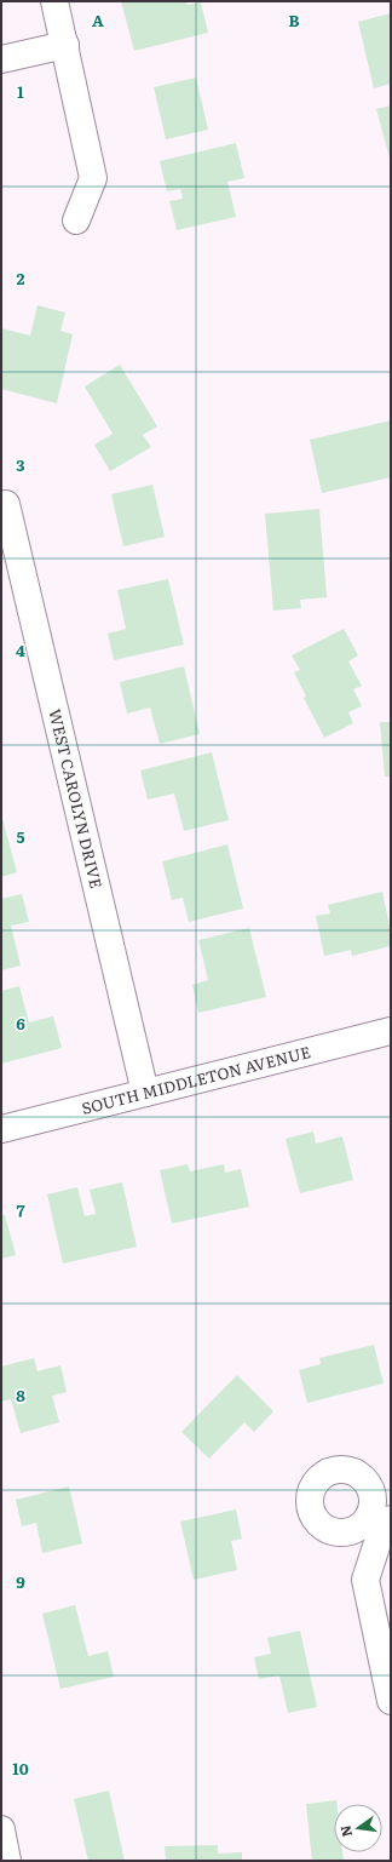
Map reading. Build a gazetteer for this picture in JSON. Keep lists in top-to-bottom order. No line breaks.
{"streets":{"street":["WEST CAROLYN DRIVE","SOUTH MIDDLETON AVENUE"]},"crossings":[["WEST CAROLYN DRIVE","SOUTH MIDDLETON AVENUE"]],"north":"left","grid":{"columns":["A","B"],"rows":["1","2","3","4","5","6","7","8","9","10"]}}
